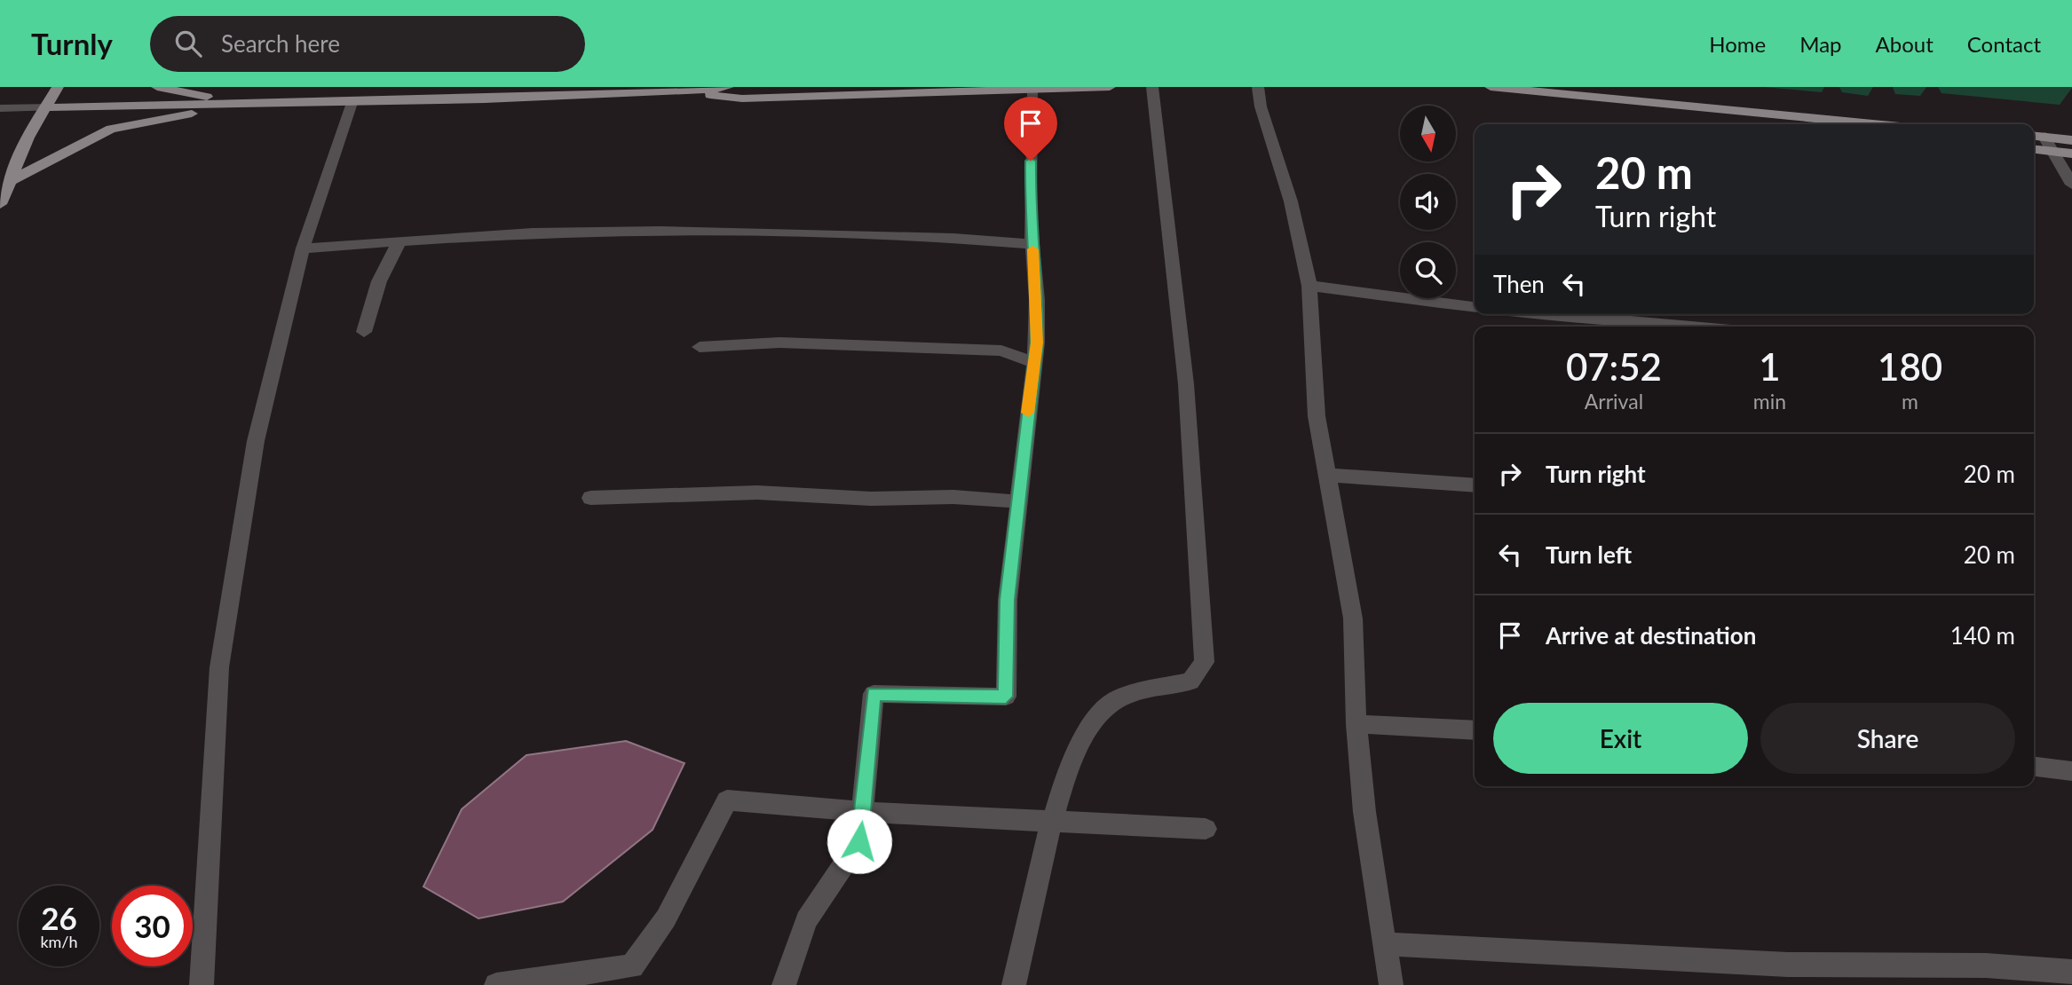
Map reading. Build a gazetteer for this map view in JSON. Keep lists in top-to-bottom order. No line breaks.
{"north":"bottom","page":{"header":"Turnly","search":"Search here","nav":["Home","Map","About","Contact"],"turn":["20 m","Turn right"],"then":"Then","eta":["07:52","Arrival","1","min","180","m"],"list":[{"name":"Turn right","value":"20 m"},{"name":"Turn left","value":"20 m"},{"name":"Arrive at destination","value":"140 m"}],"buttons":["Exit","Share"],"speed":"26 km/h","limit":"30"}}
